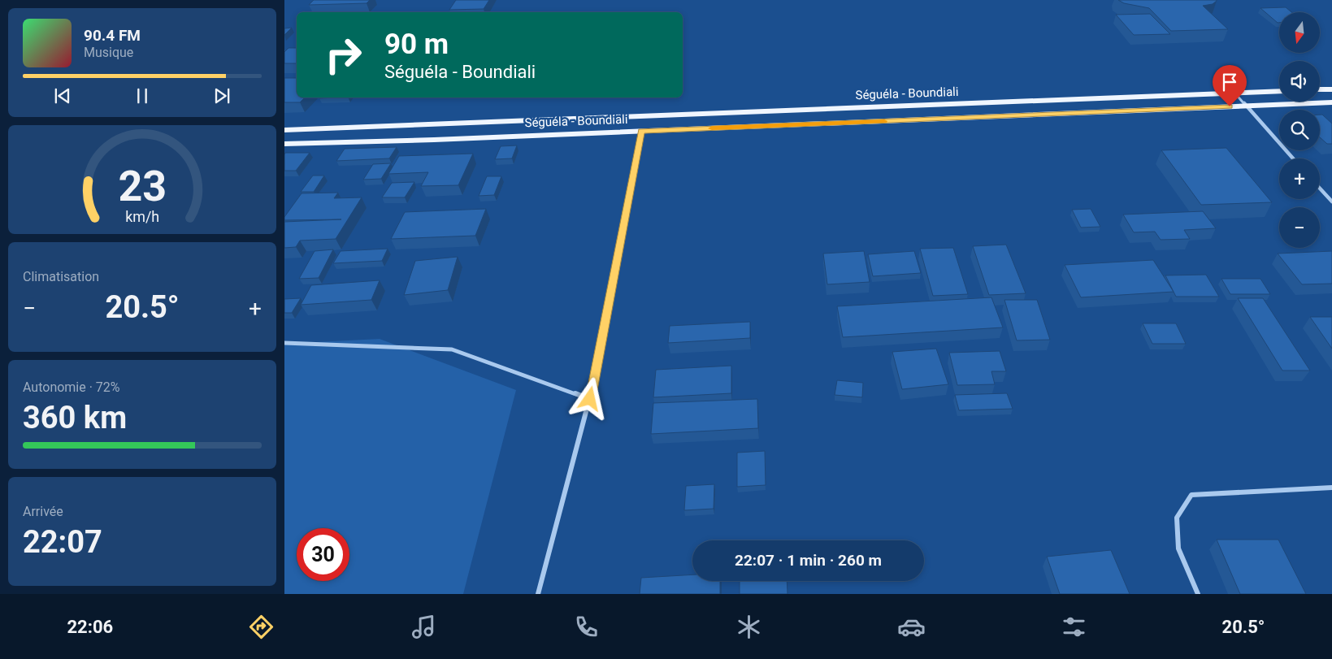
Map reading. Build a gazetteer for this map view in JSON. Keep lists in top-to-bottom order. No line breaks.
{"streets":{"main road":["Séguéla - Boundiali"]},"north":"bottom","page":{"map_buttons":["+","−"],"turn":["90 m","Séguéla - Boundiali"],"song":["90.4 FM","Musique"],"tile":["Climatisation",["Autonomie · 72%","360 km"],["Arrivée","22:07"]],"heat":["−","20.5°","+"],"limit":"30","trip":"22:07 · 1 min · 260 m","tabs":["22:06","20.5°"],"gauge":["23","km/h"]}}
